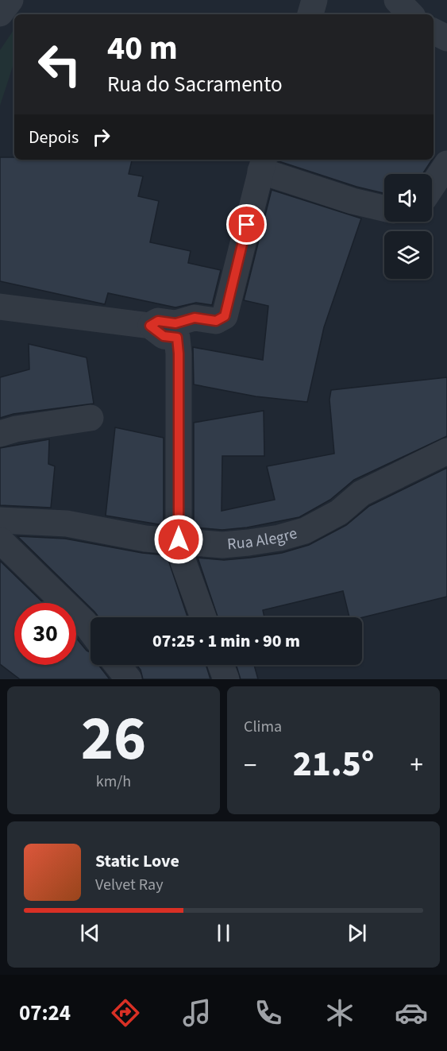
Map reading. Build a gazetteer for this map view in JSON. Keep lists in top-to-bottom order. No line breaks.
{"streets":{"street":["Rua Alegre"]},"page":{"turn":["40 m","Rua do Sacramento"],"then":"Depois","limit":"30","trip":"07:25 · 1 min · 90 m","tile":[["26","km/h"],"Clima"],"heat":["−","21.5°","+"],"song":["Static Love","Velvet Ray"],"tabs":"07:24"}}
